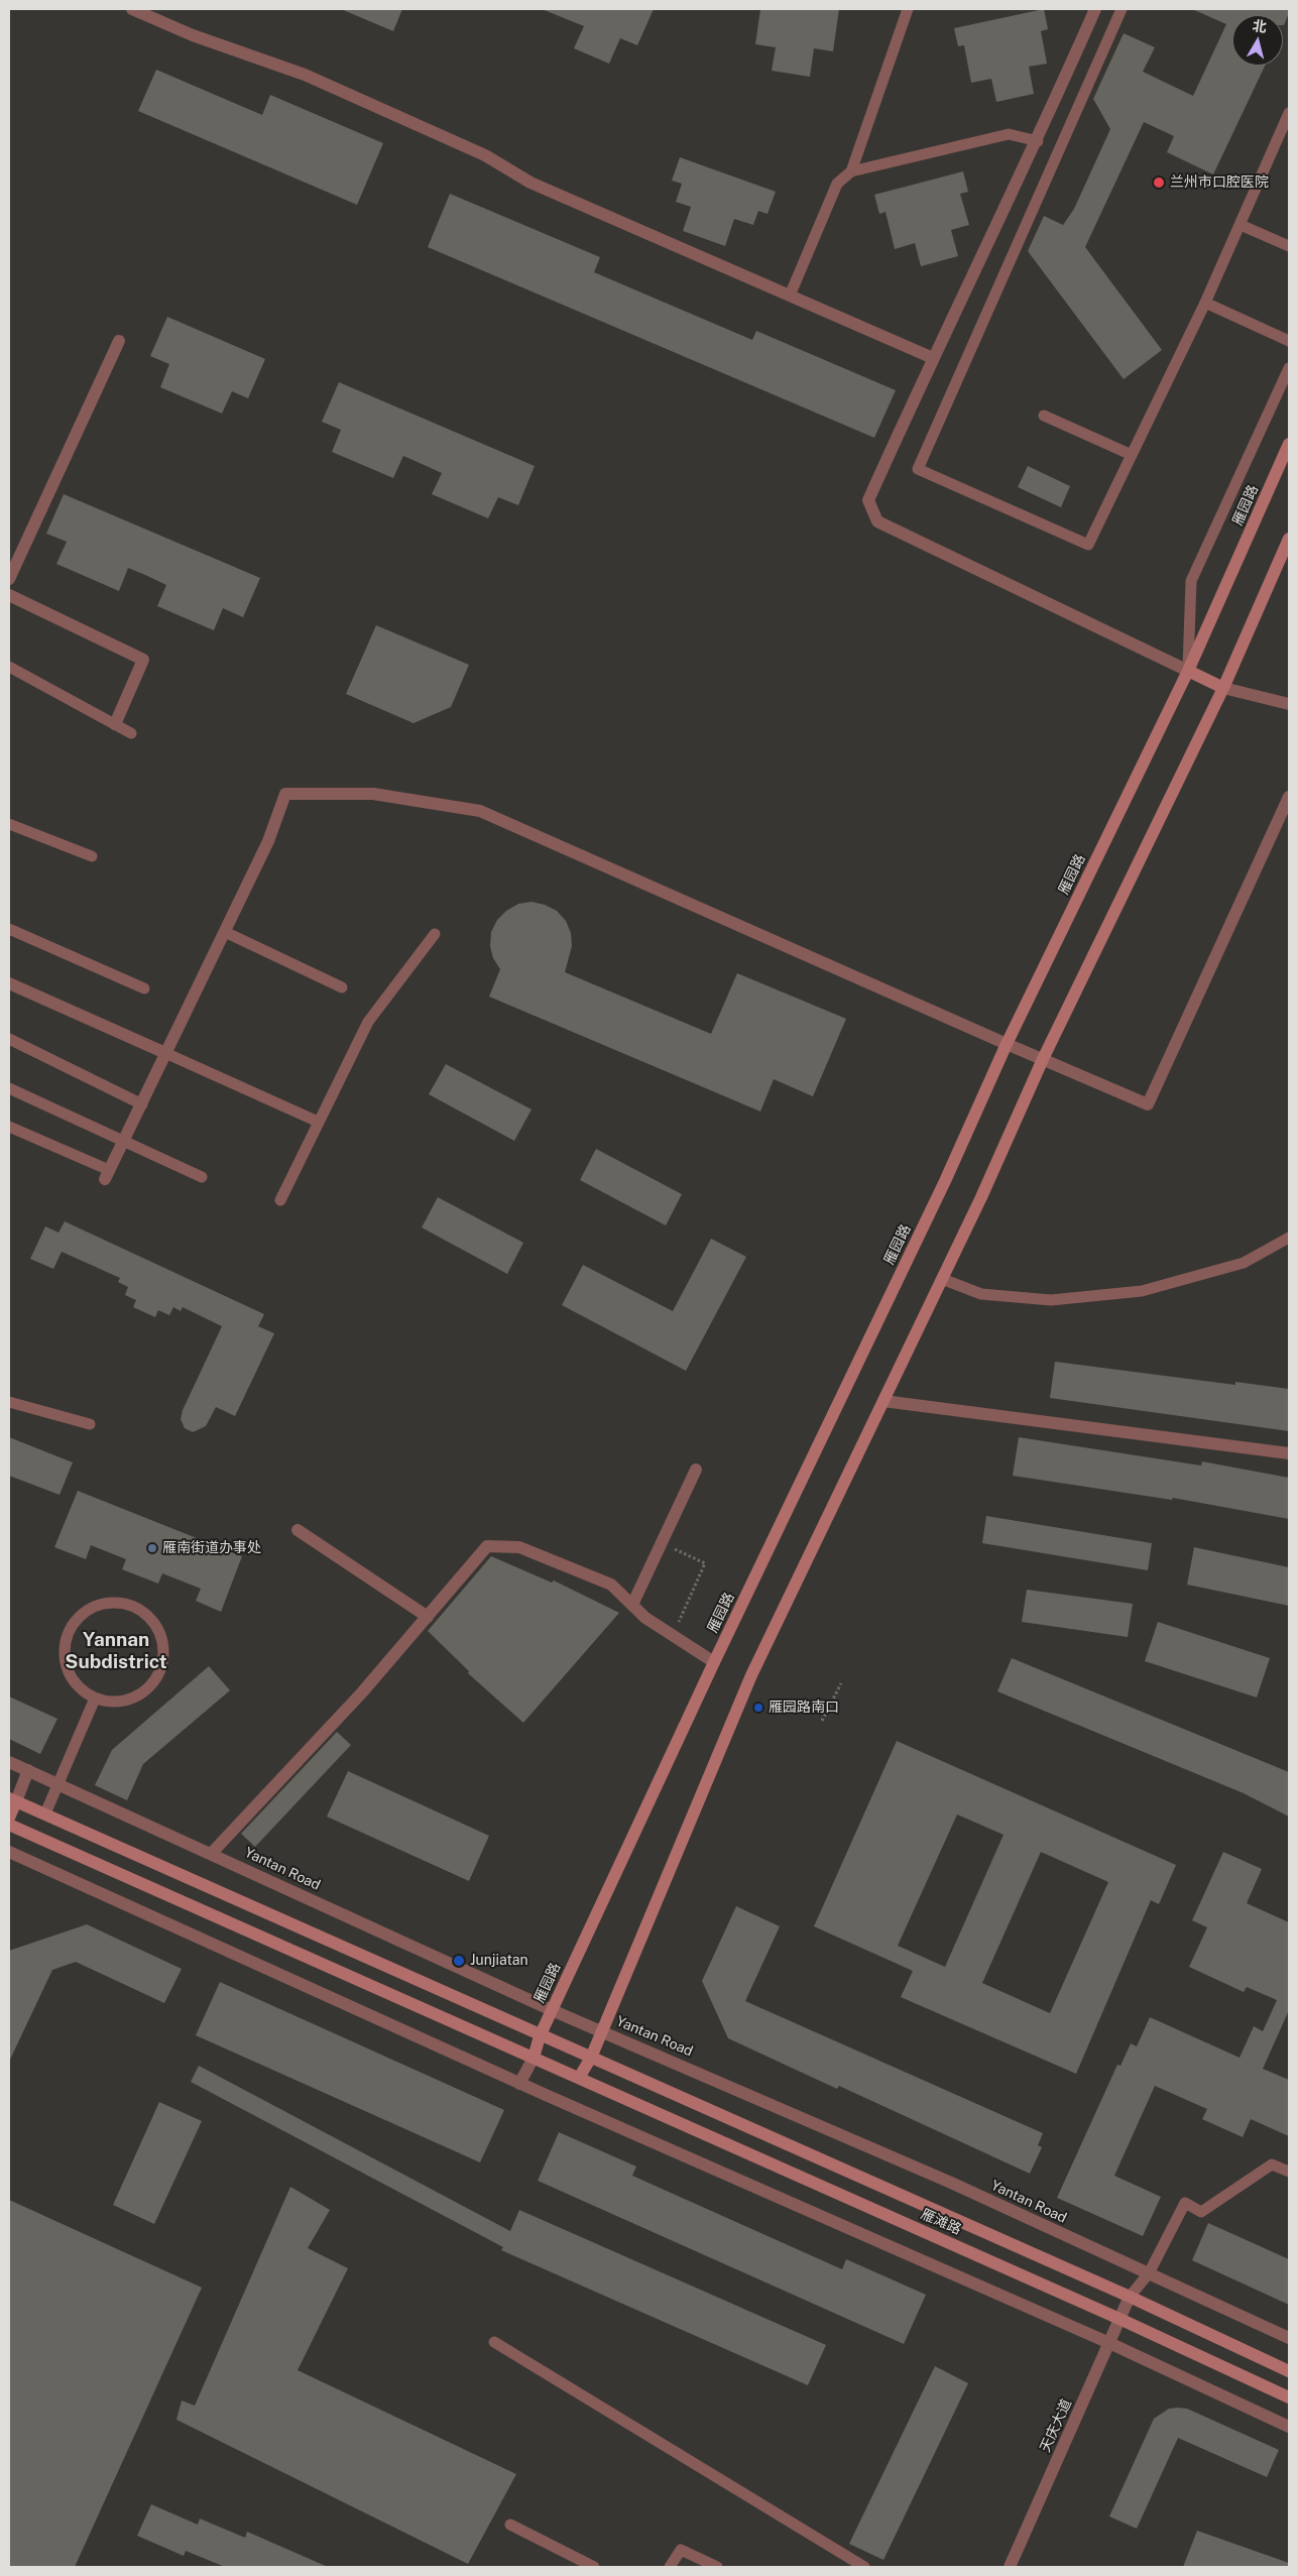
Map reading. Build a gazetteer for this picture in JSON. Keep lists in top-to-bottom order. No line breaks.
{"streets":{"main road":["雁园路","雁滩路"],"street":["Yantan Road","天庆大道"]},"crossings":[["雁园路","Yantan Road"],["雁滩路","天庆大道"]],"districts":["Yannan Subdistrict"],"places":["兰州市口腔医院","雁南街道办事处","雁园路南口","Junjiatan"],"north":"top"}
